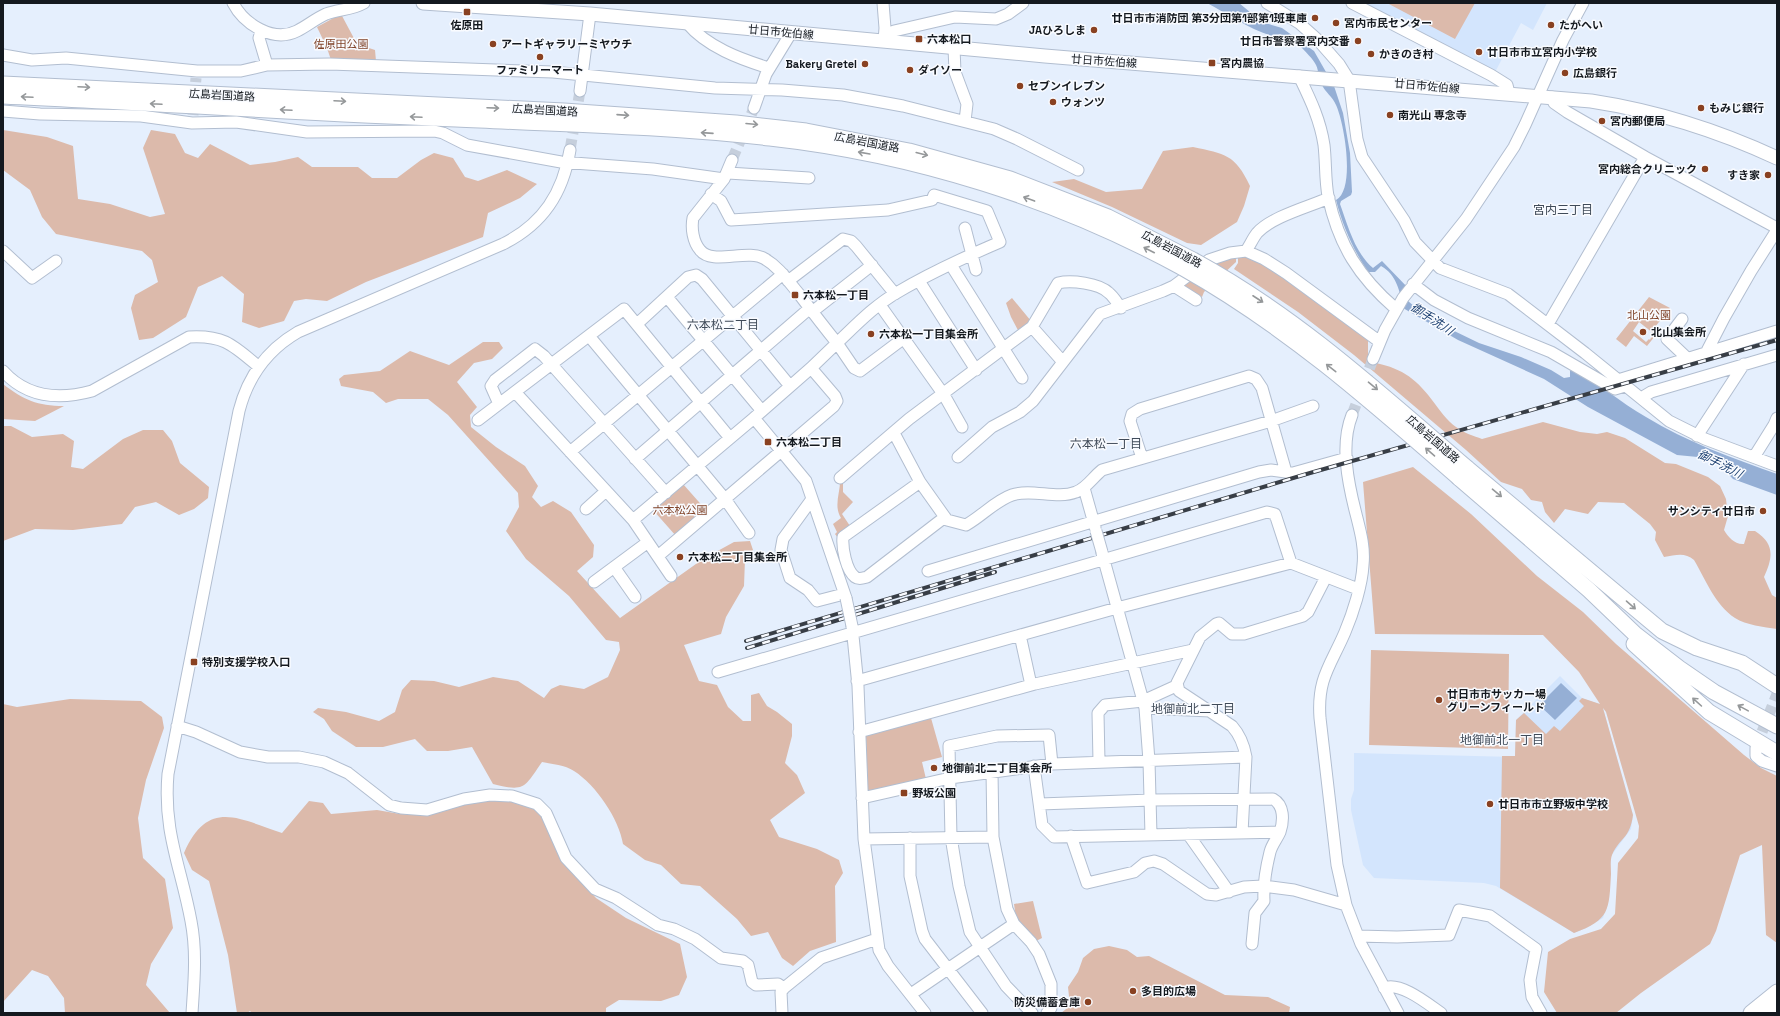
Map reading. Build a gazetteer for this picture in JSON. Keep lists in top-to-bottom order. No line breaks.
{"streets":{"highway":["広島岩国道路"],"main road":["廿日市佐伯線"]},"districts":["宮内三丁目","六本松二丁目","六本松一丁目","地御前北二丁目","地御前北一丁目"],"water":["御手洗川"],"parks":["佐原田公園","北山公園","六本松公園"],"places":{"transit":["佐原田","六本松口","宮内農協","六本松一丁目","六本松二丁目","特別支援学校入口","野坂公園"],"other":["廿日市市消防団 第3分団第1部第1班車庫","宮内市民センター","たがへい","JAひろしま","廿日市警察署宮内交番","アートギャラリーミヤウチ","廿日市市立宮内小学校","かきのき村","ファミリーマート","Bakery Gretel","ダイソー","広島銀行","セブンイレブン","ウォンツ","もみじ銀行","南光山 専念寺","宮内郵便局","宮内総合クリニック","すき家","北山集会所","六本松一丁目集会所","サンシティ廿日市","六本松二丁目集会所","廿日市市サッカー場 グリーンフィールド","地御前北二丁目集会所","廿日市市立野坂中学校","多目的広場","防災備蓄倉庫"]}}
